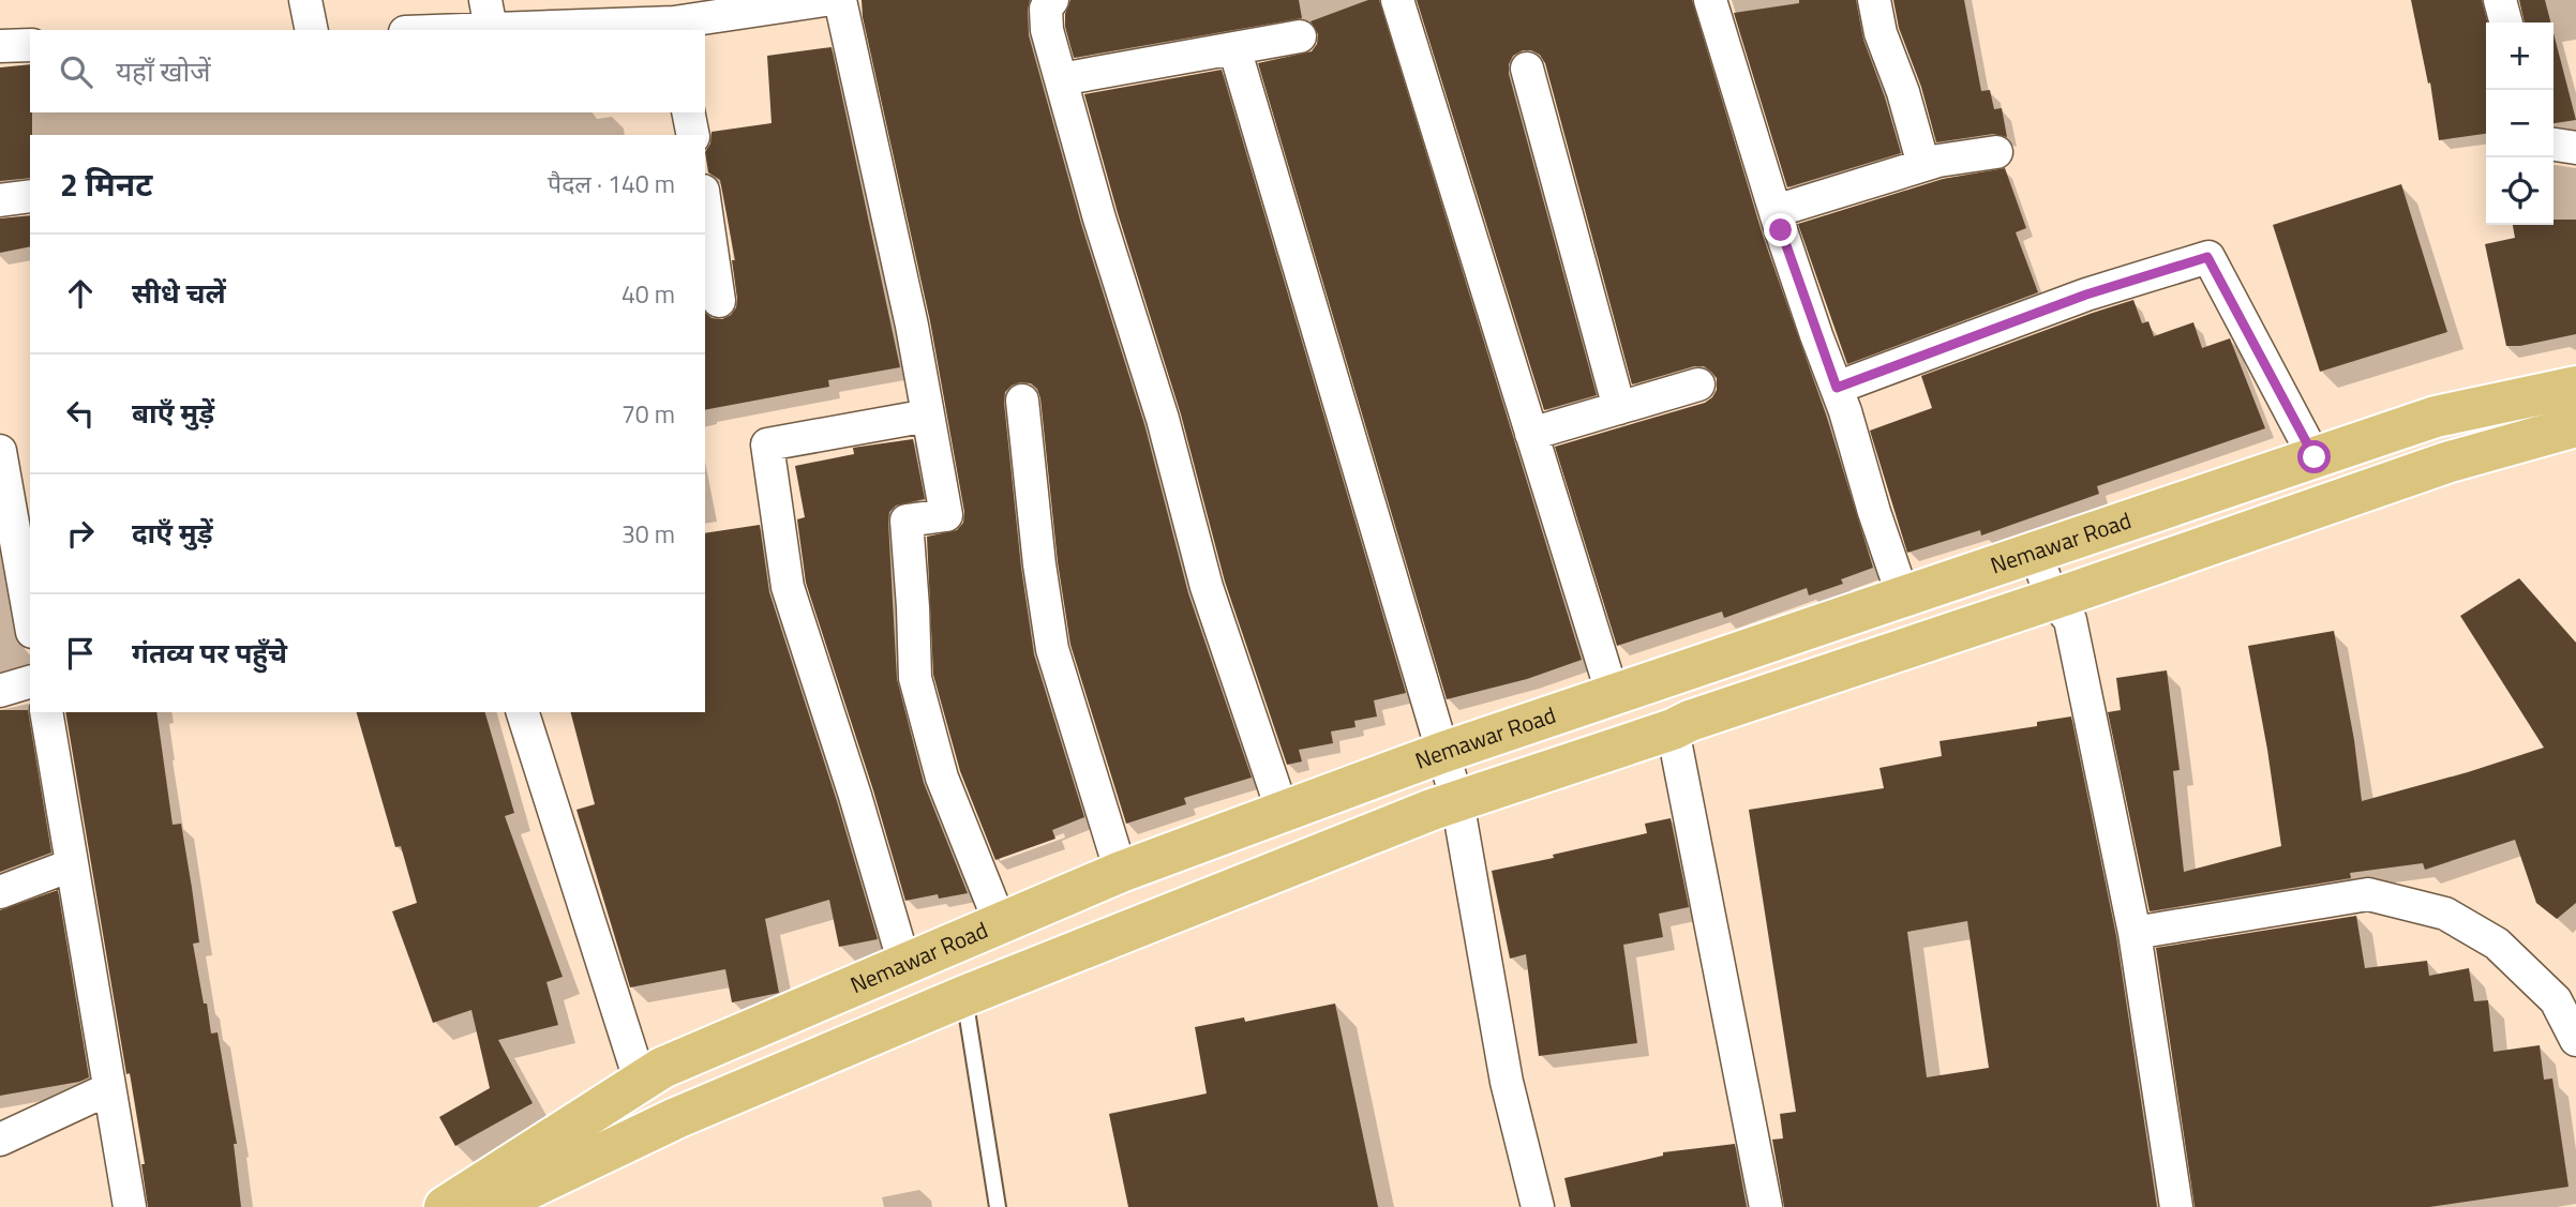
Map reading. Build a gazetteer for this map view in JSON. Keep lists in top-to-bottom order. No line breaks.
{"streets":{"highway":["Nemawar Road"]},"page":{"map_buttons":["+","−"],"search":"यहाँ खोजें","heading":["2 मिनट","पैदल · 140 m"],"list":[["सीधे चलें","40 m"],["बाएँ मुड़ें","70 m"],["दाएँ मुड़ें","30 m"],"गंतव्य पर पहुँचे"]}}
